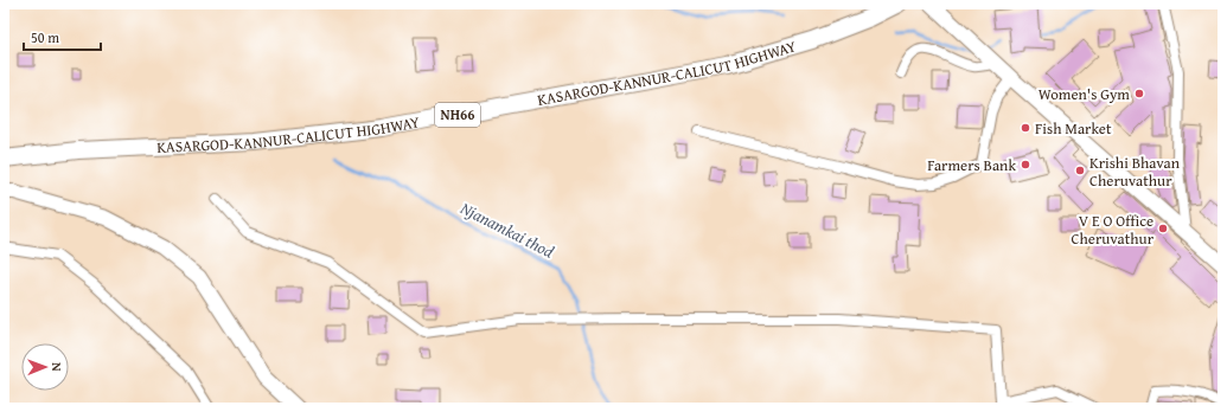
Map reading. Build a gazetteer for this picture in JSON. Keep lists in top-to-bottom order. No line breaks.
{"streets":{"highway":["KASARGOD-KANNUR-CALICUT HIGHWAY","NH66"]},"water":["Njanamkai thod"],"places":["Women's Gym","Fish Market","Farmers Bank","Krishi Bhavan Cheruvathur","V E O Office Cheruvathur"],"scale_bar":"50 m","north":"right"}
